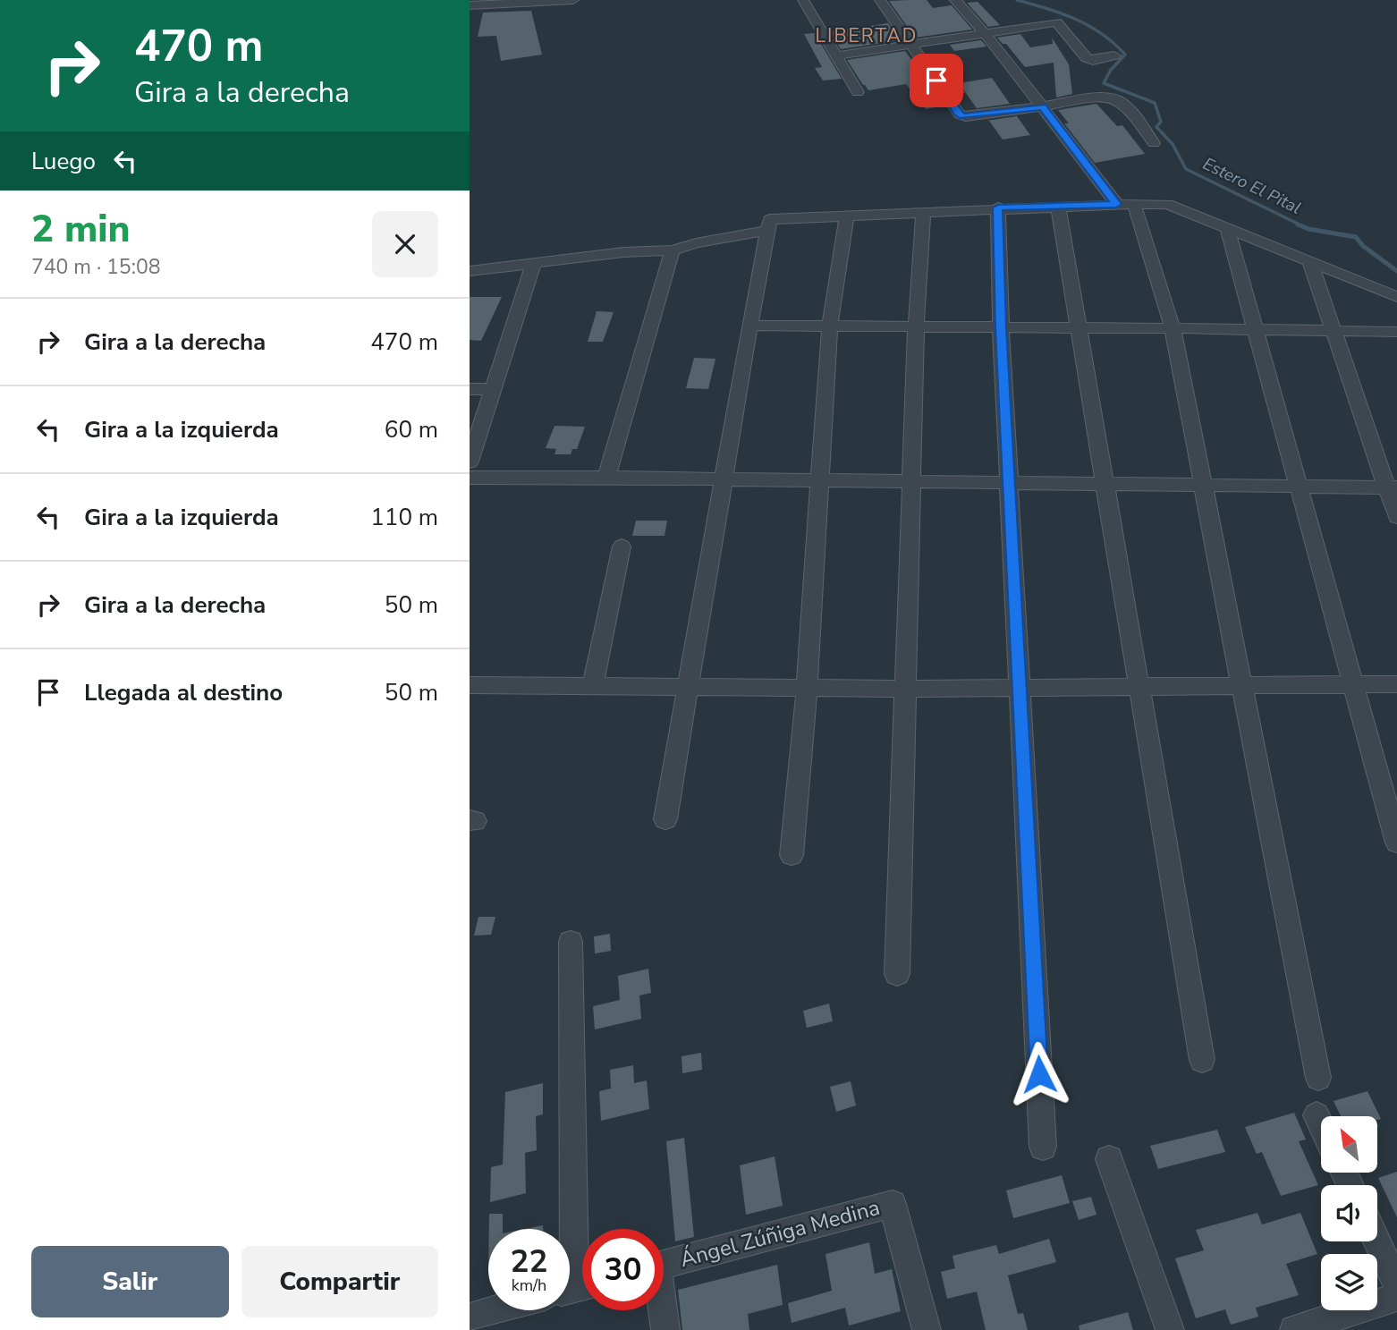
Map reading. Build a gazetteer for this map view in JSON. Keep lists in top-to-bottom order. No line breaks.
{"streets":{"street":["Ángel Zúñiga Medina"]},"districts":["LIBERTAD"],"water":["Estero El Pital"],"north":"top left","page":{"turn":["470 m","Gira a la derecha"],"then":"Luego","heading":["2 min","740 m · 15:08"],"list":[{"name":"Gira a la derecha","value":"470 m"},{"name":"Gira a la izquierda","value":"60 m"},{"name":"Gira a la izquierda","value":"110 m"},{"name":"Gira a la derecha","value":"50 m"},{"name":"Llegada al destino","value":"50 m"}],"speed":"22 km/h","limit":"30","buttons":["Salir","Compartir"]}}
